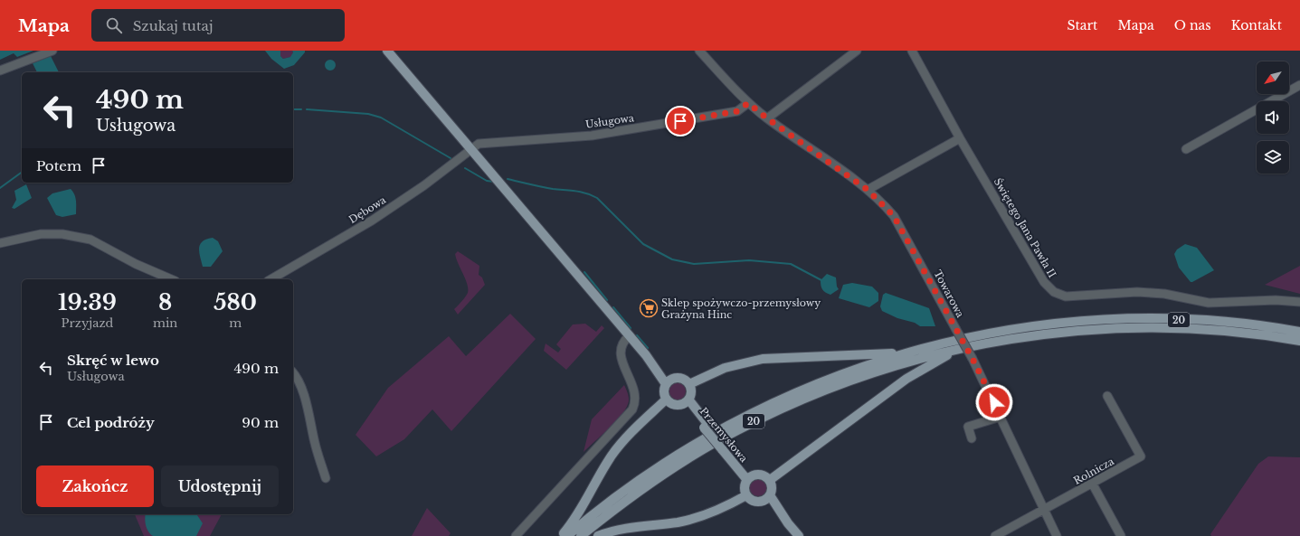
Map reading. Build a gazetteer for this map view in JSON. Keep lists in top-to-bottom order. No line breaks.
{"streets":{"main road":["20","Przemysłowa"],"street":["Usługowa","Dębowa","Świętego Jana Pawła II","Towarowa","Rolnicza"]},"crossings":[["Usługowa","Dębowa"],["Usługowa","Towarowa"],["Towarowa","Rolnicza"]],"places":{"supermarket":["Sklep spożywczo-przemysłowy Grażyna Hinc"]},"north":"bottom left","page":{"header":"Mapa","search":"Szukaj tutaj","nav":["Start","Mapa","O nas","Kontakt"],"turn":["490 m","Usługowa"],"then":"Potem","eta":["19:39","Przyjazd","8","min","580","m"],"list":[{"name":"Skręć w lewo","note":"Usługowa","value":"490 m"},{"name":"Cel podróży","value":"90 m"}],"buttons":["Zakończ","Udostępnij"]}}
